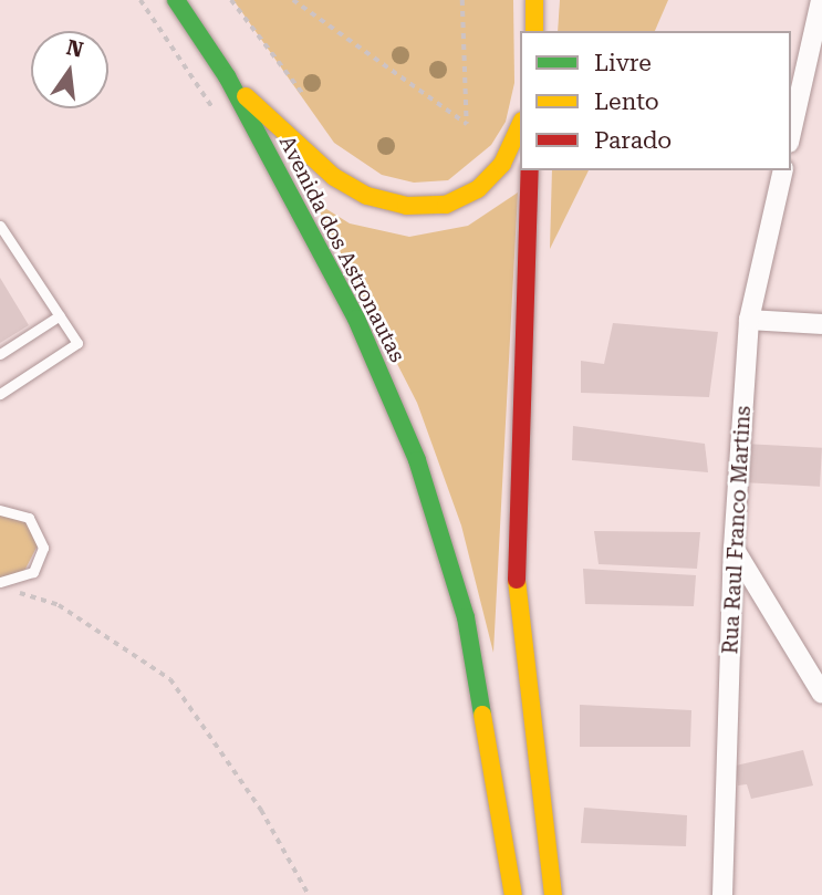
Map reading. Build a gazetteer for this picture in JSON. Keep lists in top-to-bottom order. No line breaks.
{"streets":{"main road":["Avenida dos Astronautas"],"street":["Rua Raul Franco Martins"]},"legend":["Livre","Lento","Parado"],"north":"top"}
